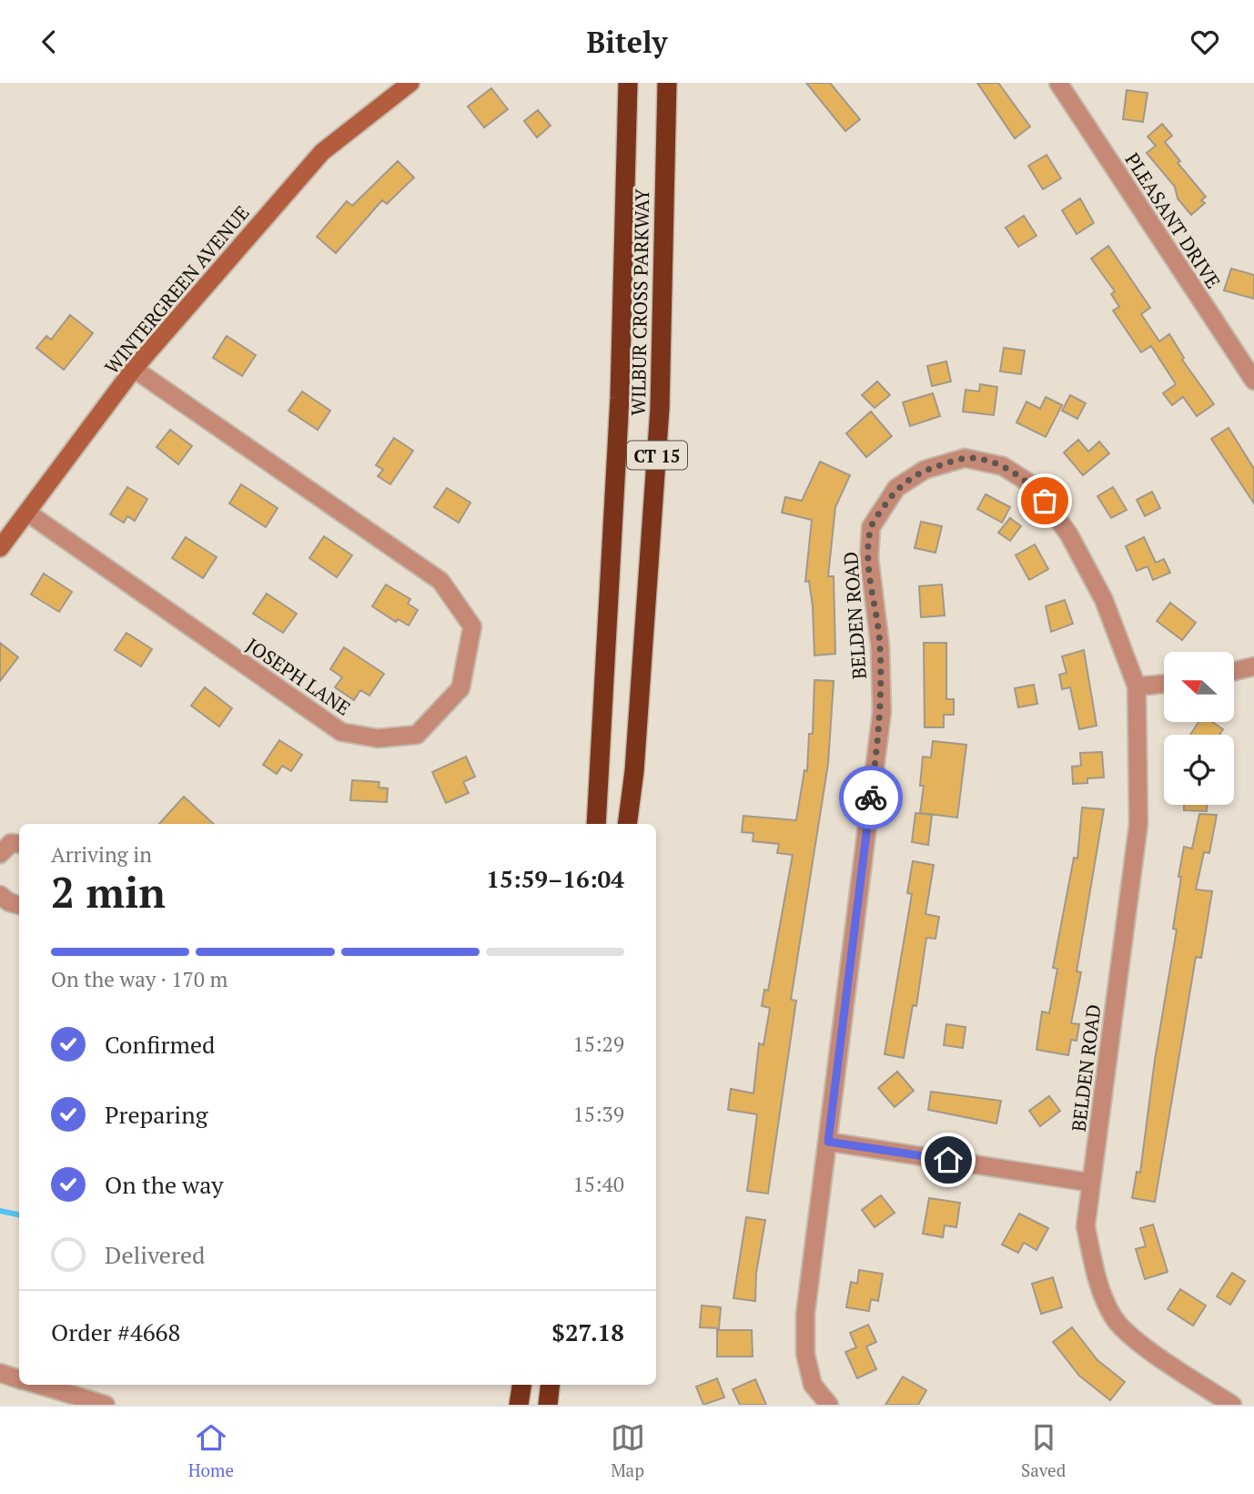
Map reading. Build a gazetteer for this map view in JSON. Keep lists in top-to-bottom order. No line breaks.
{"streets":{"highway":["WILBUR CROSS PARKWAY","CT 15"],"main road":["WINTERGREEN AVENUE"],"street":["PLEASANT DRIVE","BELDEN ROAD","JOSEPH LANE"]},"crossings":[["WINTERGREEN AVENUE","JOSEPH LANE"]],"north":"left","page":{"header":"Bitely","heading":["2 min","Arriving in","15:59–16:04"],"panel":["Order #4668","$27.18"],"bar":"On the way · 170 m","list":[["Confirmed","15:29"],["Preparing","15:39"],["On the way","15:40"],"Delivered"],"tabs":["Home","Map","Saved"]}}
